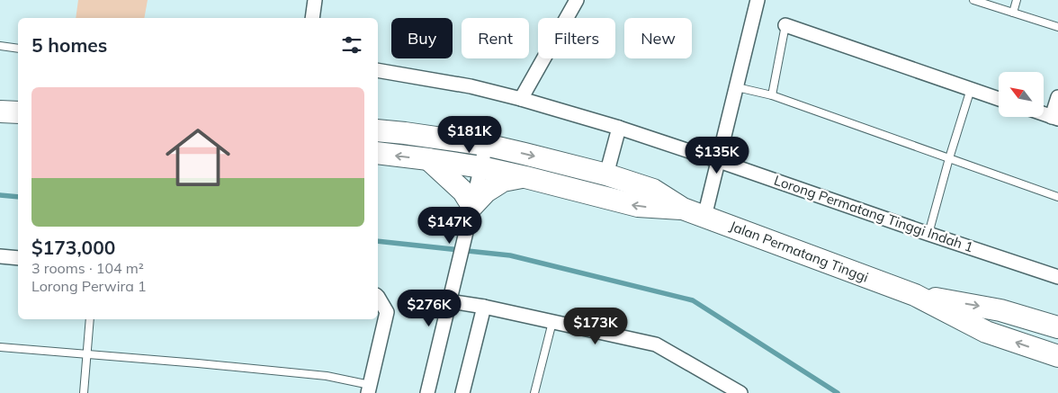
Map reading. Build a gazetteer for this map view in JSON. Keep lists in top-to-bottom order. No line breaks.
{"streets":{"highway":["Jalan Permatang Tinggi"],"street":["Lorong Permatang Tinggi Indah 1"]},"north":"top left","page":{"chip":["Buy","Rent","Filters","New"],"heading":"5 homes","list":[{"name":"$173,000","note":"3 rooms · 104 m² · Lorong Perwira 1"}],"price":["$181K","$135K","$147K","$276K","$173K"]}}
